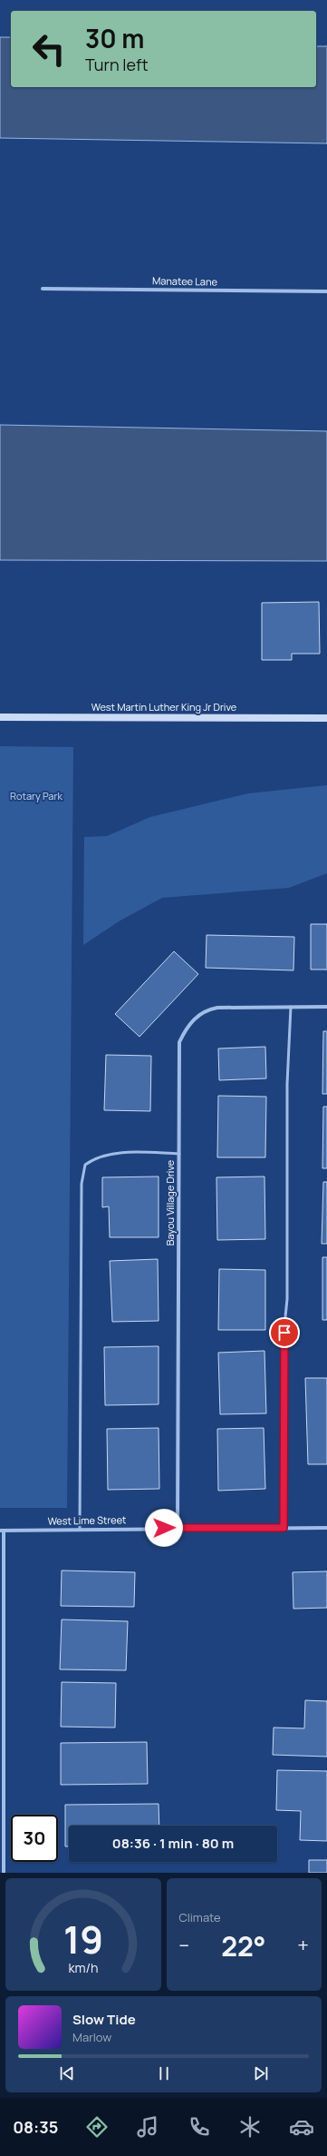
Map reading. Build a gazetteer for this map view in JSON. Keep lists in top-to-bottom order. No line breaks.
{"streets":{"street":["Manatee Lane","West Martin Luther King Jr Drive","Bayou Village Drive","West Lime Street"]},"crossings":[["Bayou Village Drive","West Lime Street"]],"parks":["Rotary Park"],"page":{"turn":["30 m","Turn left"],"limit":"30","trip":"08:36 · 1 min · 80 m","tile":"Climate","heat":["−","22°","+"],"song":["Slow Tide","Marlow"],"tabs":"08:35","gauge":["19","km/h"]}}
